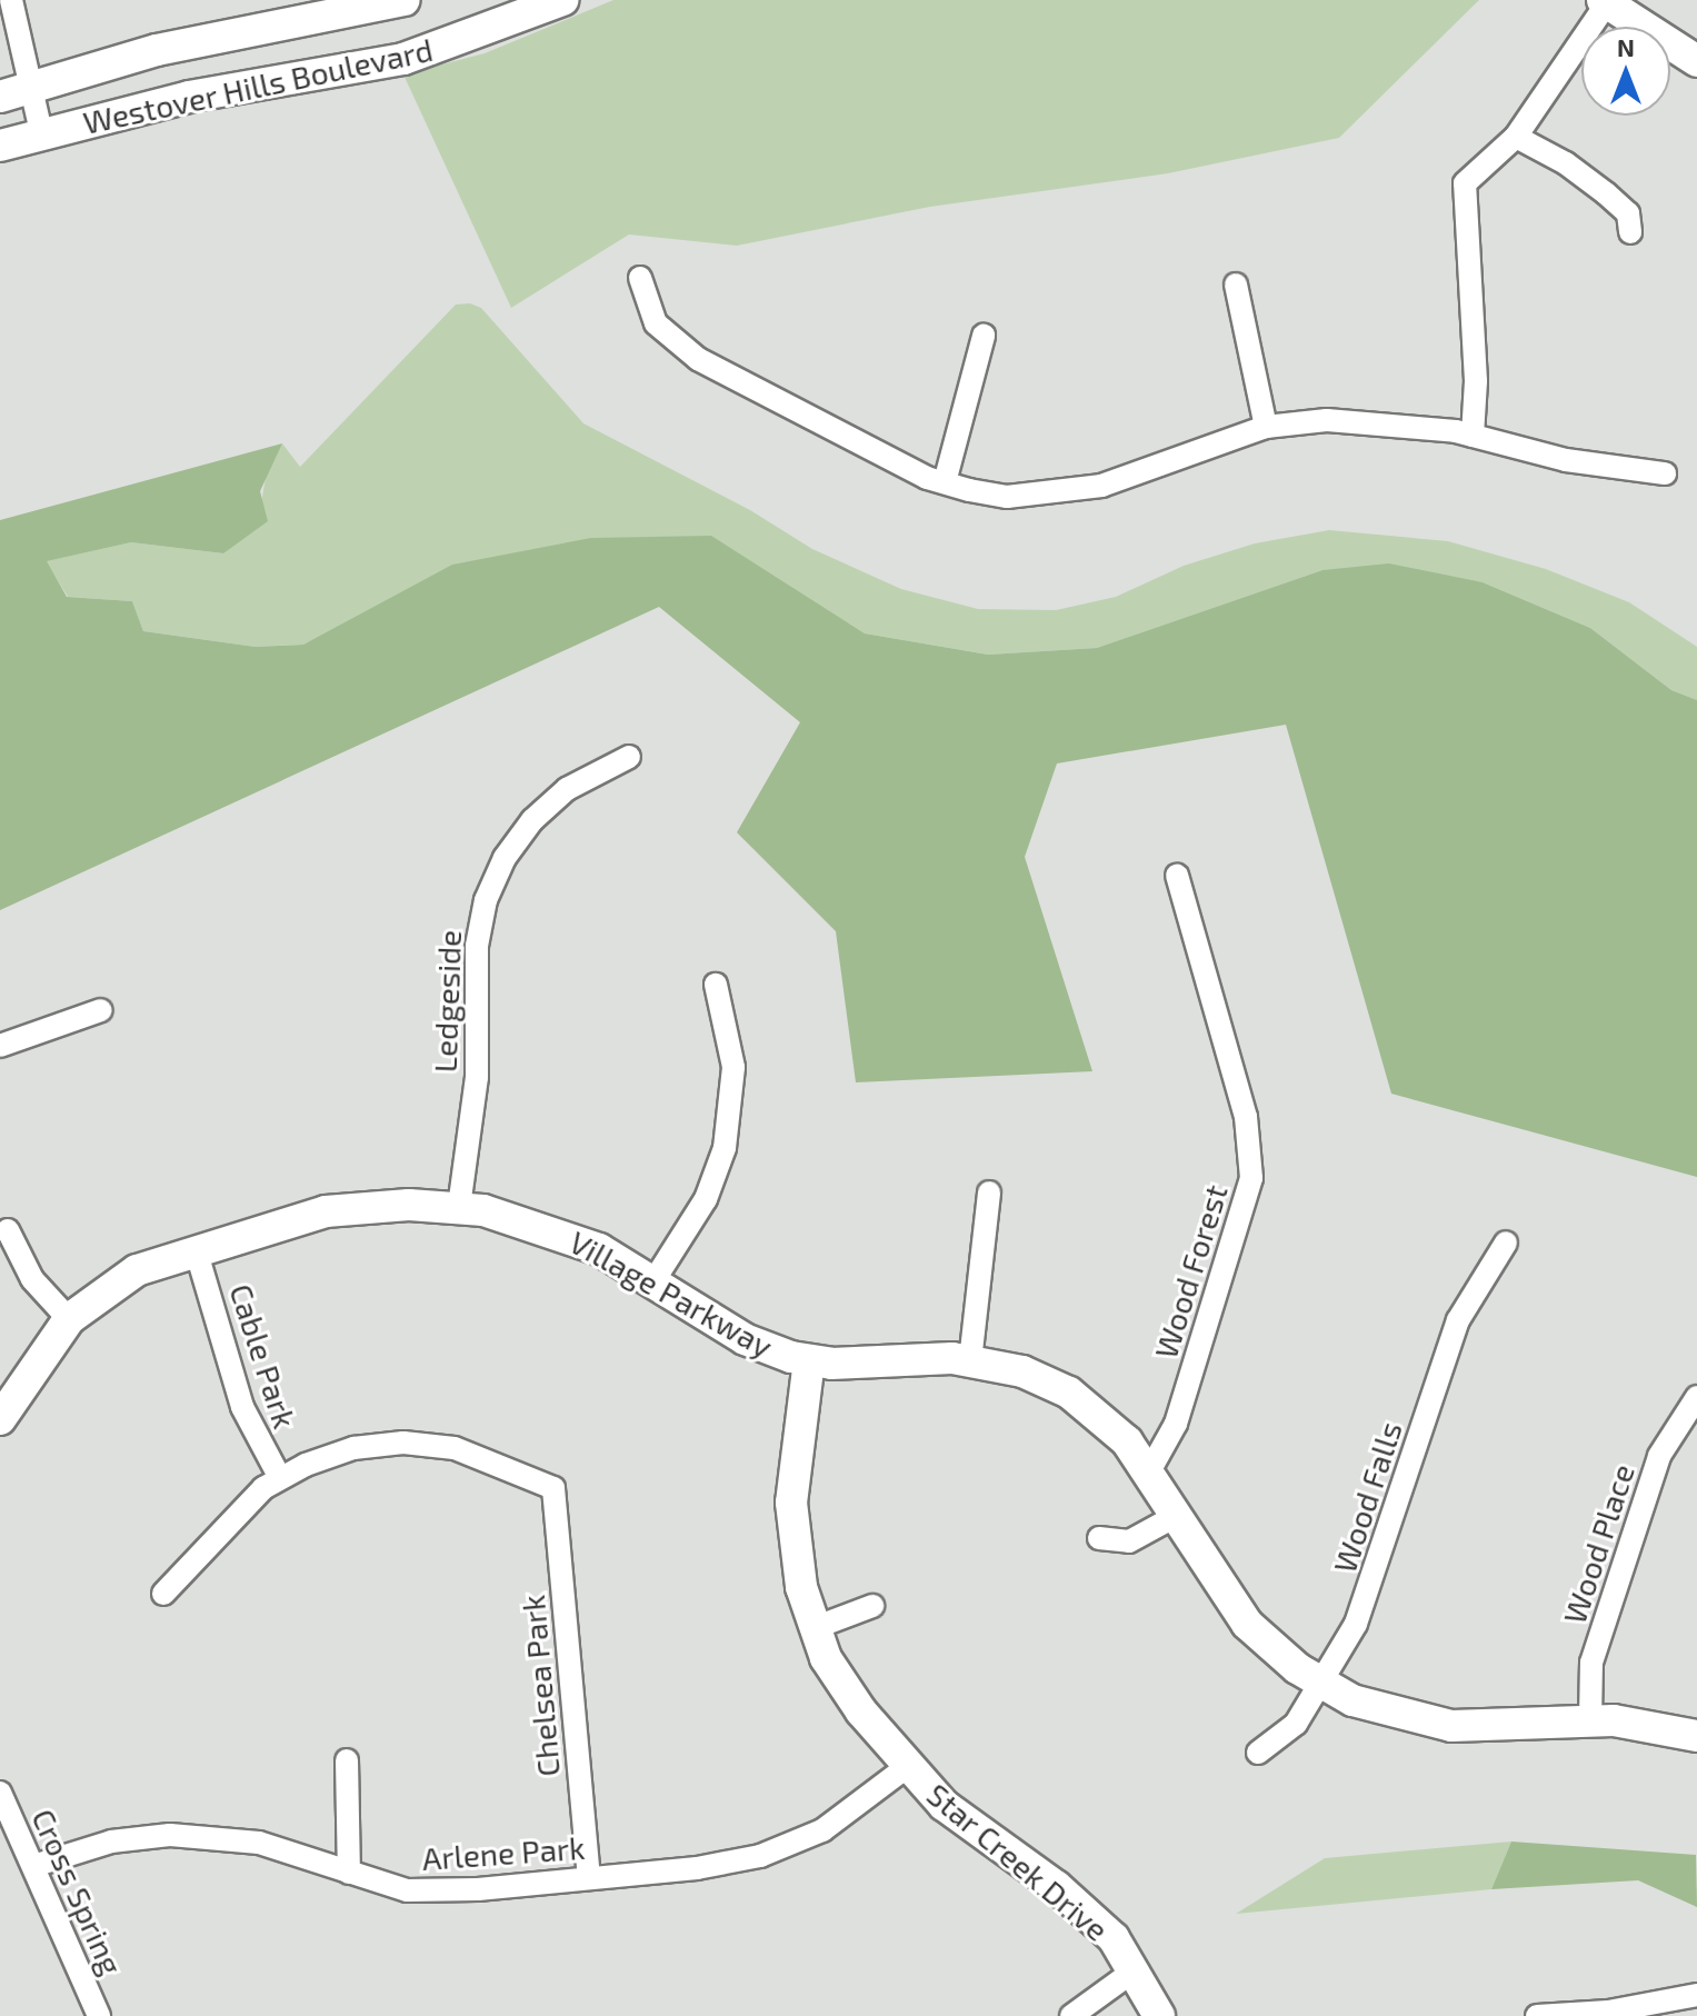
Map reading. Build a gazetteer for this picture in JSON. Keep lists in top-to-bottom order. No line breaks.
{"streets":{"street":["Westover Hills Boulevard","Ledgeside","Wood Forest","Village Parkway","Cable Park","Wood Falls","Wood Place","Chelsea Park","Arlene Park","Star Creek Drive","Cross Spring"]},"crossings":[["Ledgeside","Village Parkway"],["Wood Forest","Village Parkway"],["Village Parkway","Cable Park"],["Village Parkway","Wood Falls"],["Village Parkway","Wood Place"],["Village Parkway","Star Creek Drive"],["Cable Park","Chelsea Park"],["Chelsea Park","Arlene Park"],["Arlene Park","Star Creek Drive"],["Arlene Park","Cross Spring"]],"north":"top"}
